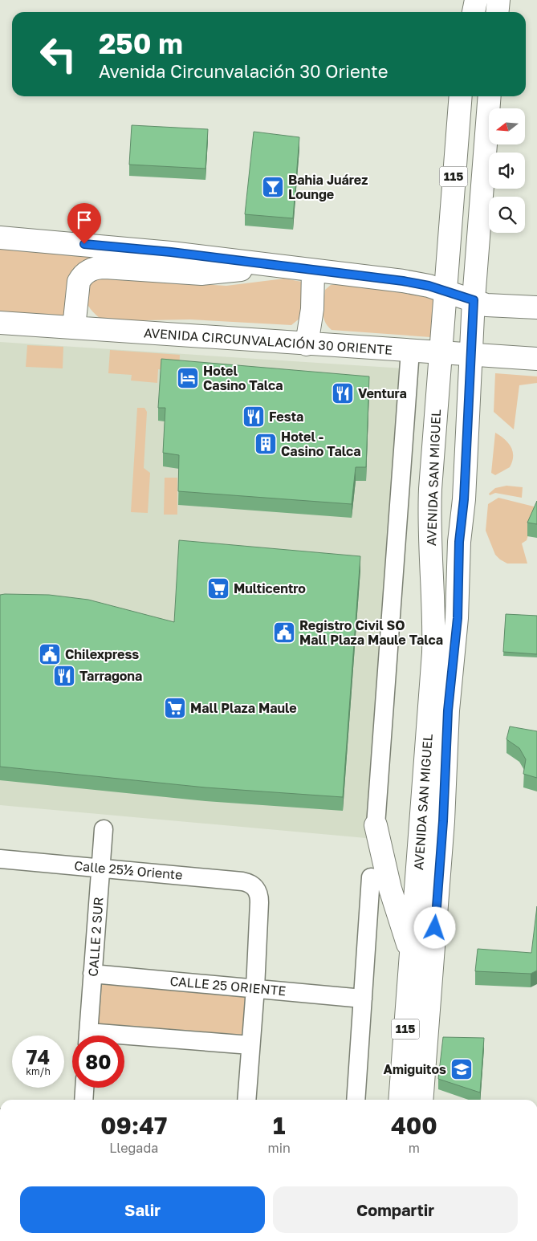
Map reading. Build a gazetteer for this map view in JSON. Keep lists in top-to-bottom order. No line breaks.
{"streets":{"main road":["115","AVENIDA CIRCUNVALACIÓN 30 ORIENTE","AVENIDA SAN MIGUEL"],"street":["Calle 25½ Oriente","CALLE 2 SUR","CALLE 25 ORIENTE"]},"crossings":[["AVENIDA CIRCUNVALACIÓN 30 ORIENTE","AVENIDA SAN MIGUEL"],["Calle 25½ Oriente","CALLE 2 SUR"],["Calle 25½ Oriente","CALLE 25 ORIENTE"],["CALLE 2 SUR","CALLE 25 ORIENTE"]],"places":{"bar":["Bahia Juárez Lounge"],"hotel":["Hotel Casino Talca"],"restaurant":["Ventura","Festa","Tarragona"],"building":["Hotel - Casino Talca"],"supermarket":["Multicentro","Mall Plaza Maule"],"public building":["Registro Civil SO Mall Plaza Maule Talca","Chilexpress"],"school or university":["Amiguitos"]},"north":"left","page":{"turn":["250 m","Avenida Circunvalación 30 Oriente"],"speed":"74 km/h","limit":"80","eta":["09:47","Llegada","1","min","400","m"],"buttons":["Salir","Compartir"]}}
